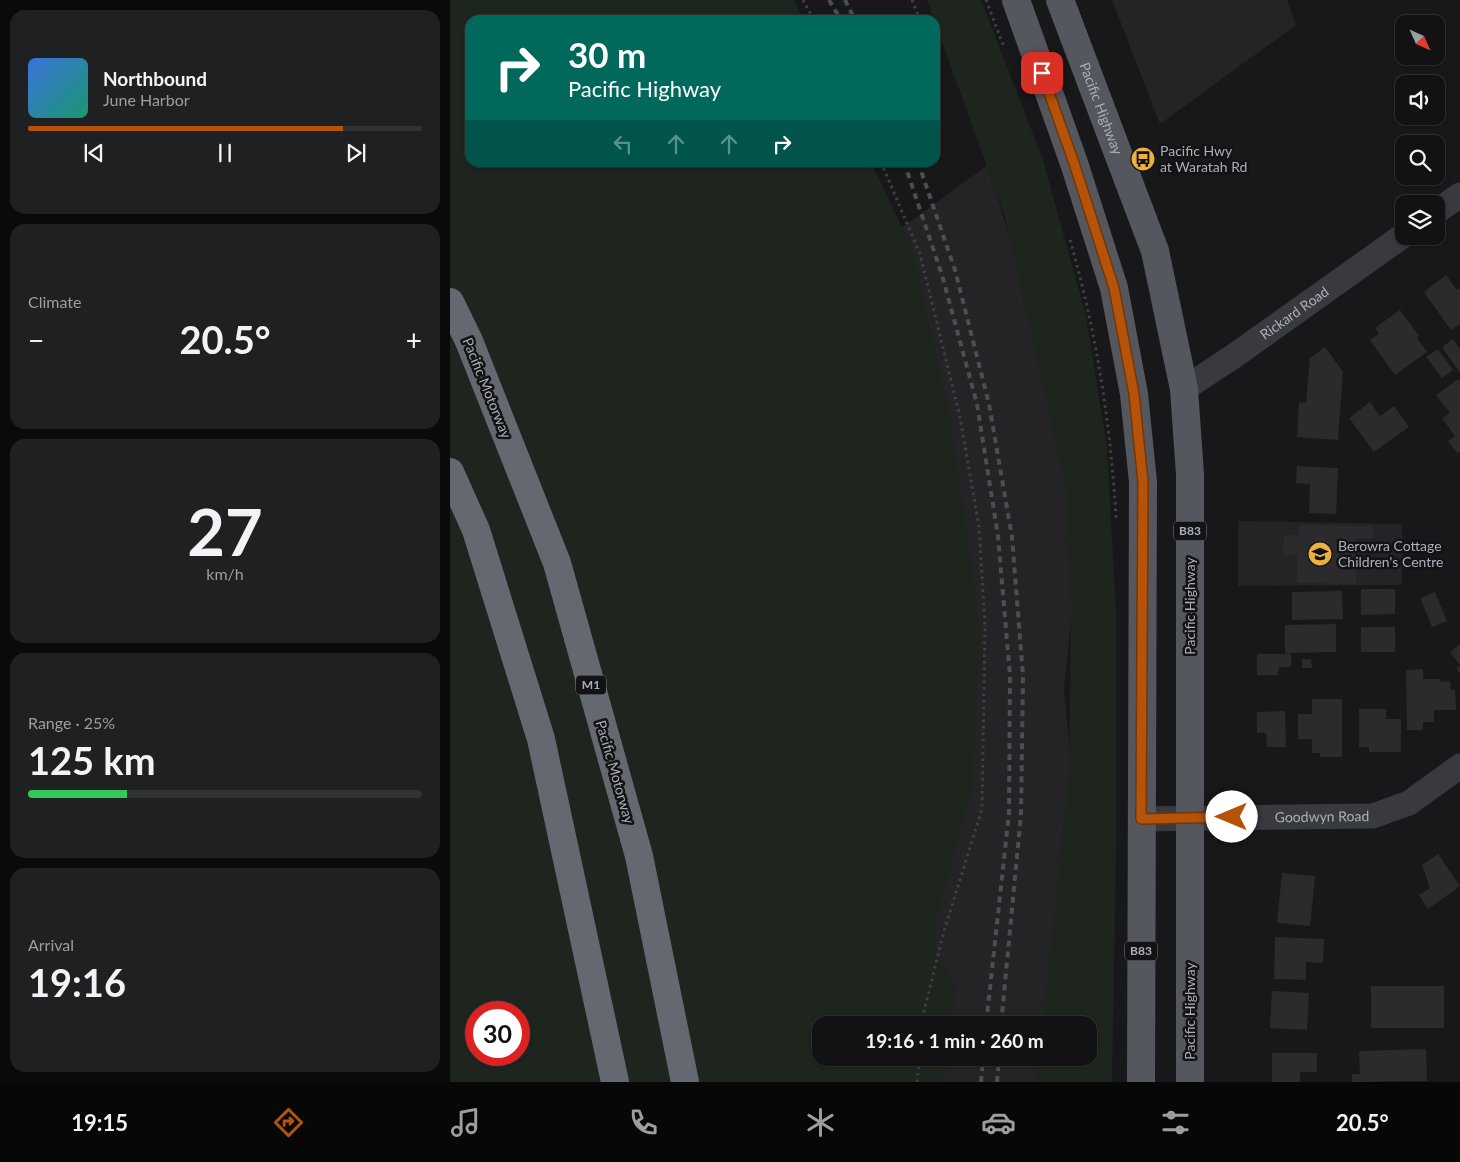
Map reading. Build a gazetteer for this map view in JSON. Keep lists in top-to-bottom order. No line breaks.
{"streets":{"highway":["Pacific Motorway","M1"],"main road":["Pacific Highway","B83"],"street":["Rickard Road","Goodwyn Road"]},"crossings":[["Pacific Highway","Rickard Road"],["Pacific Highway","Goodwyn Road"],["B83","Goodwyn Road"]],"places":{"bus stop":["Pacific Hwy at Waratah Rd"],"school or university":["Berowra Cottage Children's Centre"]},"north":"bottom right","page":{"turn":["30 m","Pacific Highway"],"song":["Northbound","June Harbor"],"tile":["Climate",["27","km/h"],["Range · 25%","125 km"],["Arrival","19:16"]],"heat":["−","20.5°","+"],"limit":"30","trip":"19:16 · 1 min · 260 m","tabs":["19:15","20.5°"]}}
